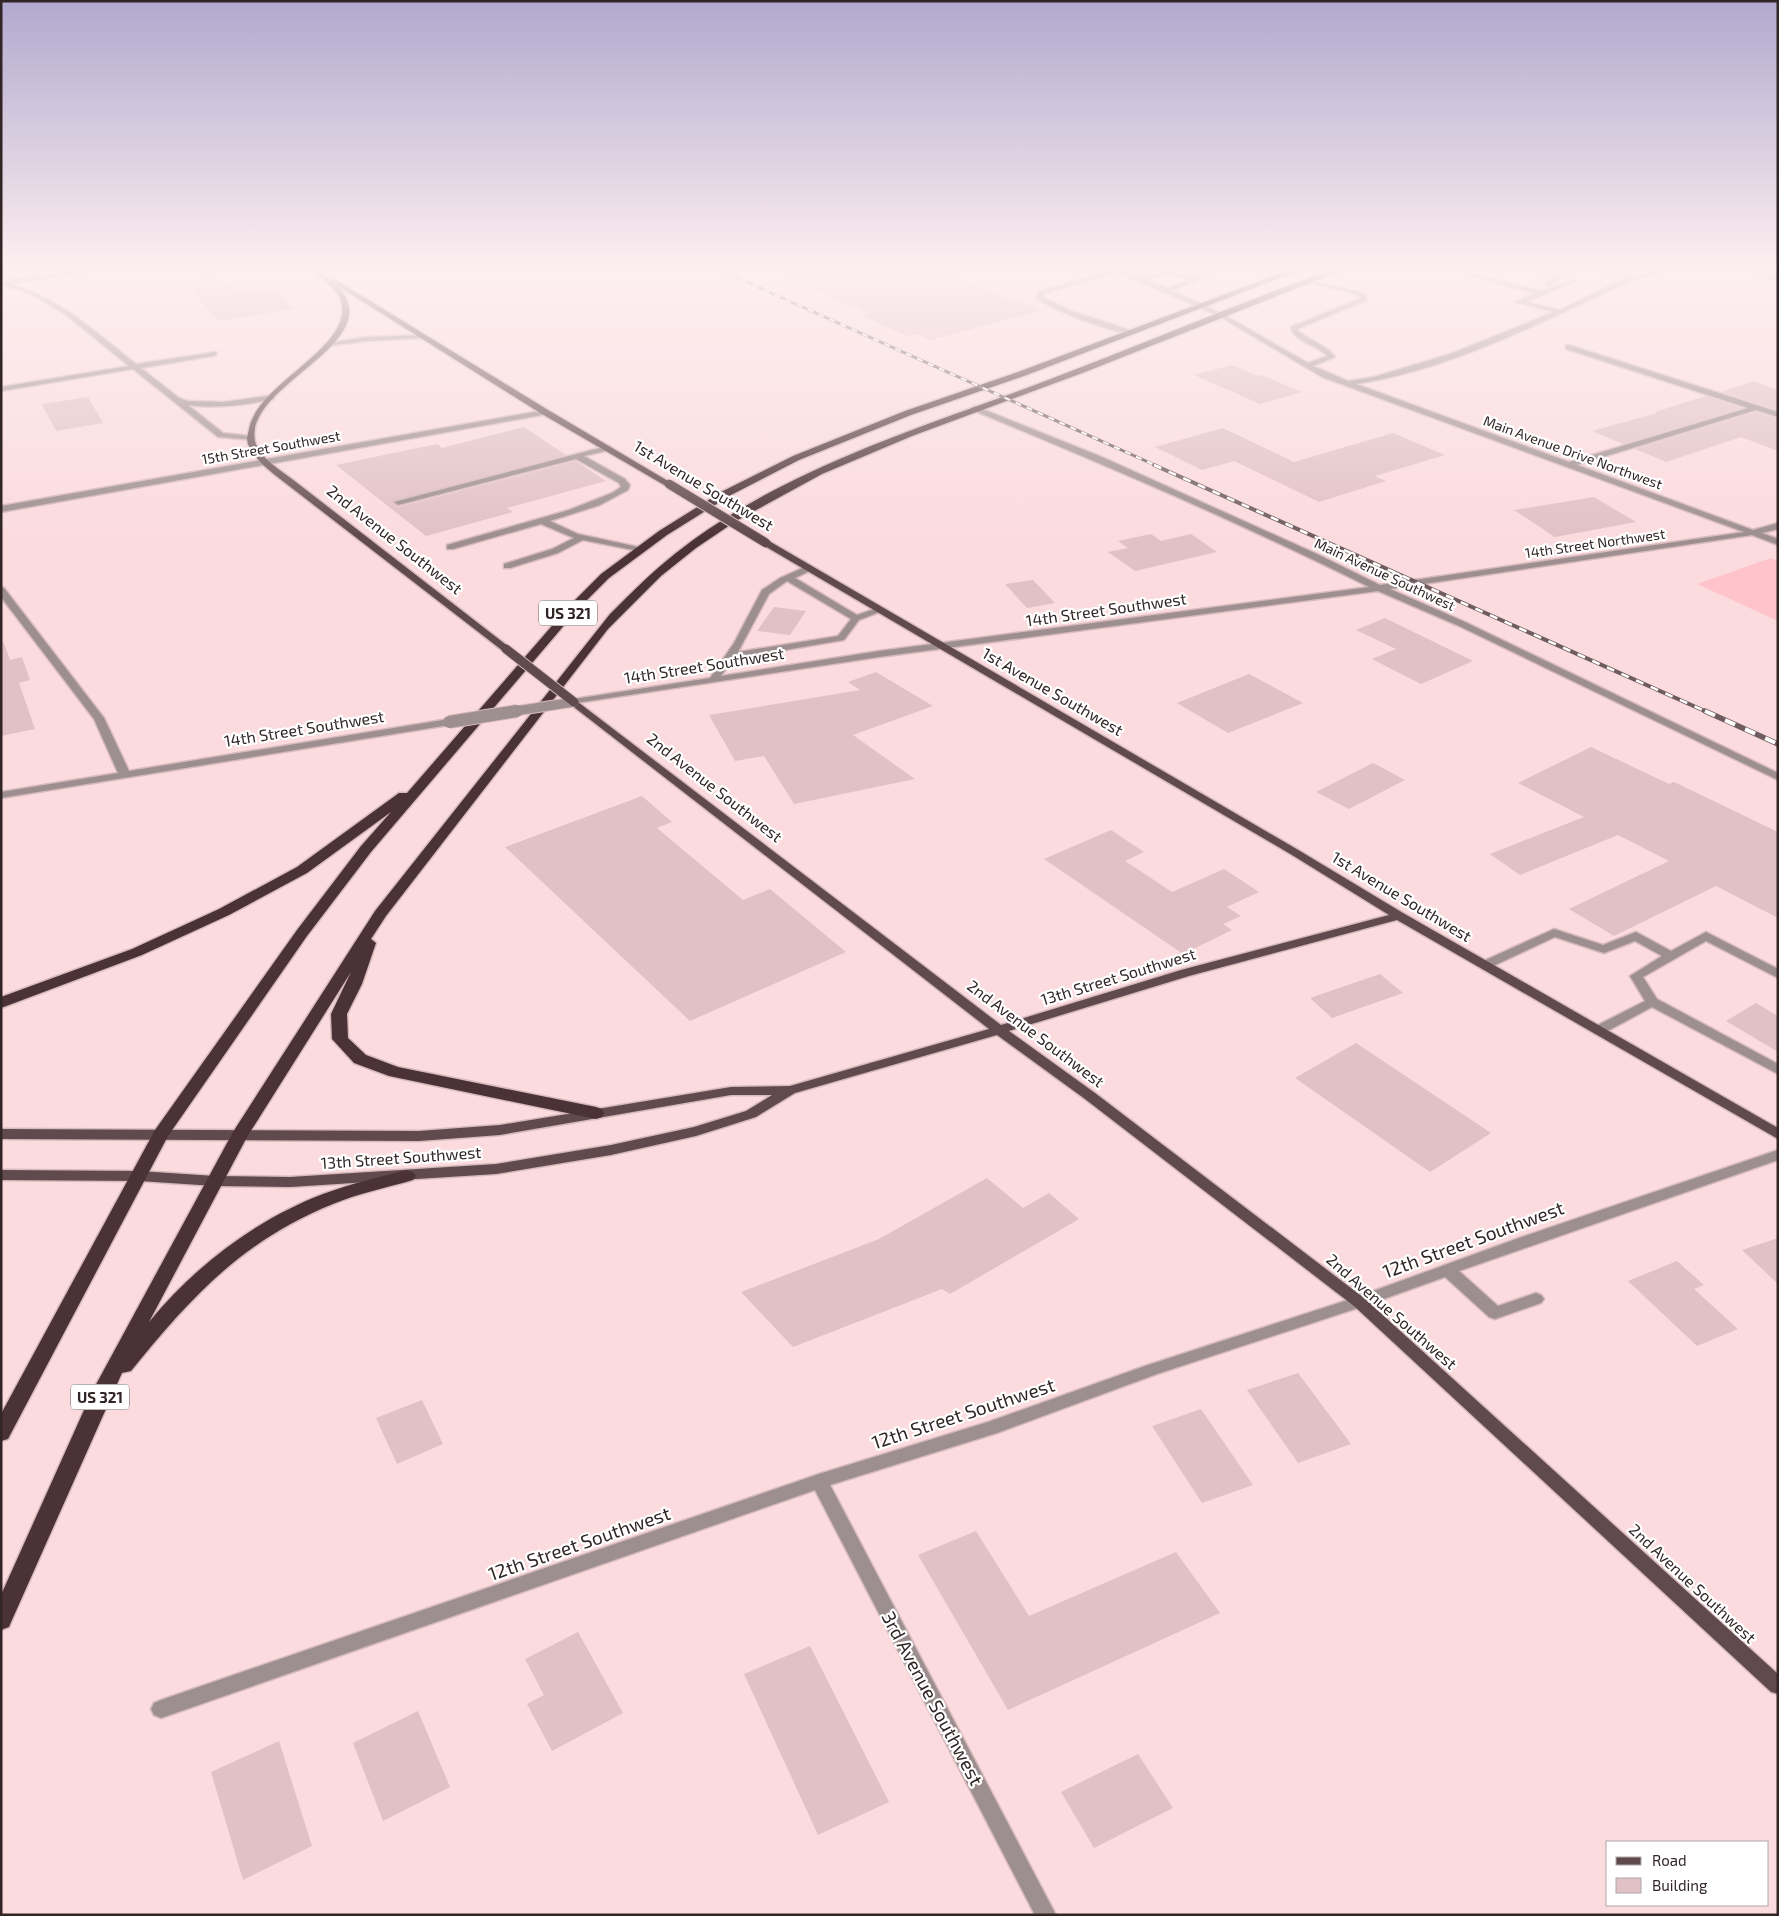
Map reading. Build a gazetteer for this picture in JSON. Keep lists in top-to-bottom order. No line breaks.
{"streets":{"highway":["US 321"],"main road":["1st Avenue Southwest","2nd Avenue Southwest","13th Street Southwest"],"street":["15th Street Southwest","Main Avenue Drive Northwest","14th Street Northwest","Main Avenue Southwest","14th Street Southwest","12th Street Southwest","3rd Avenue Southwest"]},"crossings":[["15th Street Southwest","1st Avenue Southwest"],["15th Street Southwest","2nd Avenue Southwest"],["Main Avenue Drive Northwest","14th Street Northwest"],["1st Avenue Southwest","14th Street Southwest"],["1st Avenue Southwest","13th Street Southwest"],["2nd Avenue Southwest","14th Street Southwest"],["2nd Avenue Southwest","13th Street Southwest"],["2nd Avenue Southwest","12th Street Southwest"],["14th Street Northwest","14th Street Southwest"],["Main Avenue Southwest","14th Street Southwest"],["Main Avenue Southwest","US 321"],["US 321","13th Street Southwest"],["12th Street Southwest","3rd Avenue Southwest"]],"legend":["Road","Building"]}
